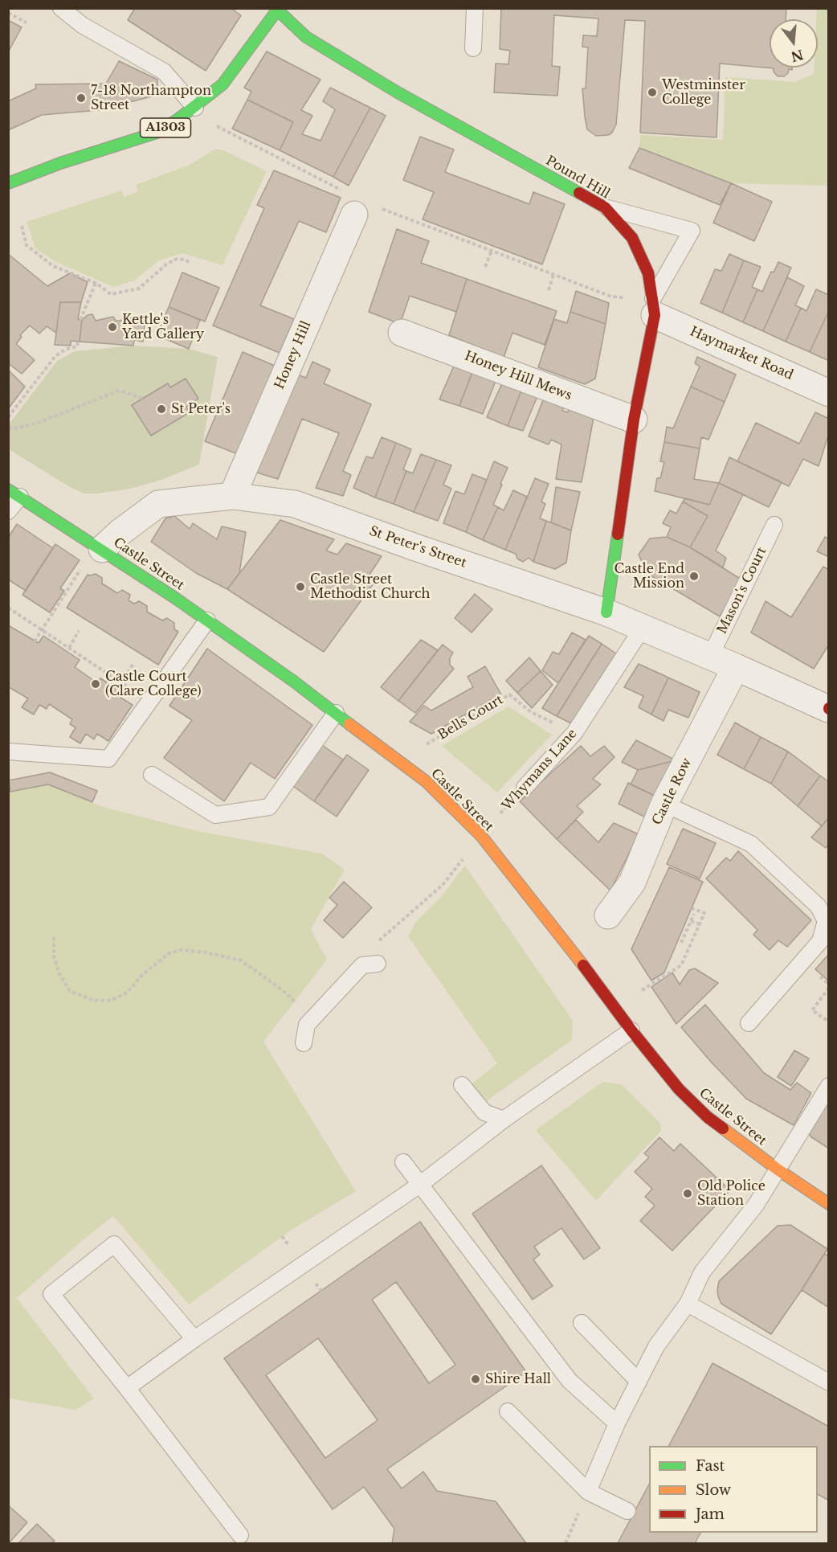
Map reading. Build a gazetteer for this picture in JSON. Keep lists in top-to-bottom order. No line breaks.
{"streets":{"street":["A1303","Pound Hill","Haymarket Road","Honey Hill","Honey Hill Mews","St Peter's Street","Castle Street","Castle Row"],"lane":["Mason's Court","Whymans Lane"],"path":["Bells Court"]},"crossings":[["A1303","Pound Hill"],["Pound Hill","Haymarket Road"],["Pound Hill","Honey Hill Mews"],["Pound Hill","St Peter's Street"],["Honey Hill","St Peter's Street"],["St Peter's Street","Castle Street"],["St Peter's Street","Mason's Court"],["St Peter's Street","Whymans Lane"],["St Peter's Street","Castle Row"],["Castle Street","Whymans Lane"],["Bells Court","Whymans Lane"]],"places":["Westminster College","7-18 Northampton Street","Kettle's Yard Gallery","St Peter's","Castle End Mission","Castle Street Methodist Church","Castle Court (Clare College)","Old Police Station","Shire Hall"],"legend":["Fast","Slow","Jam"],"north":"bottom"}
